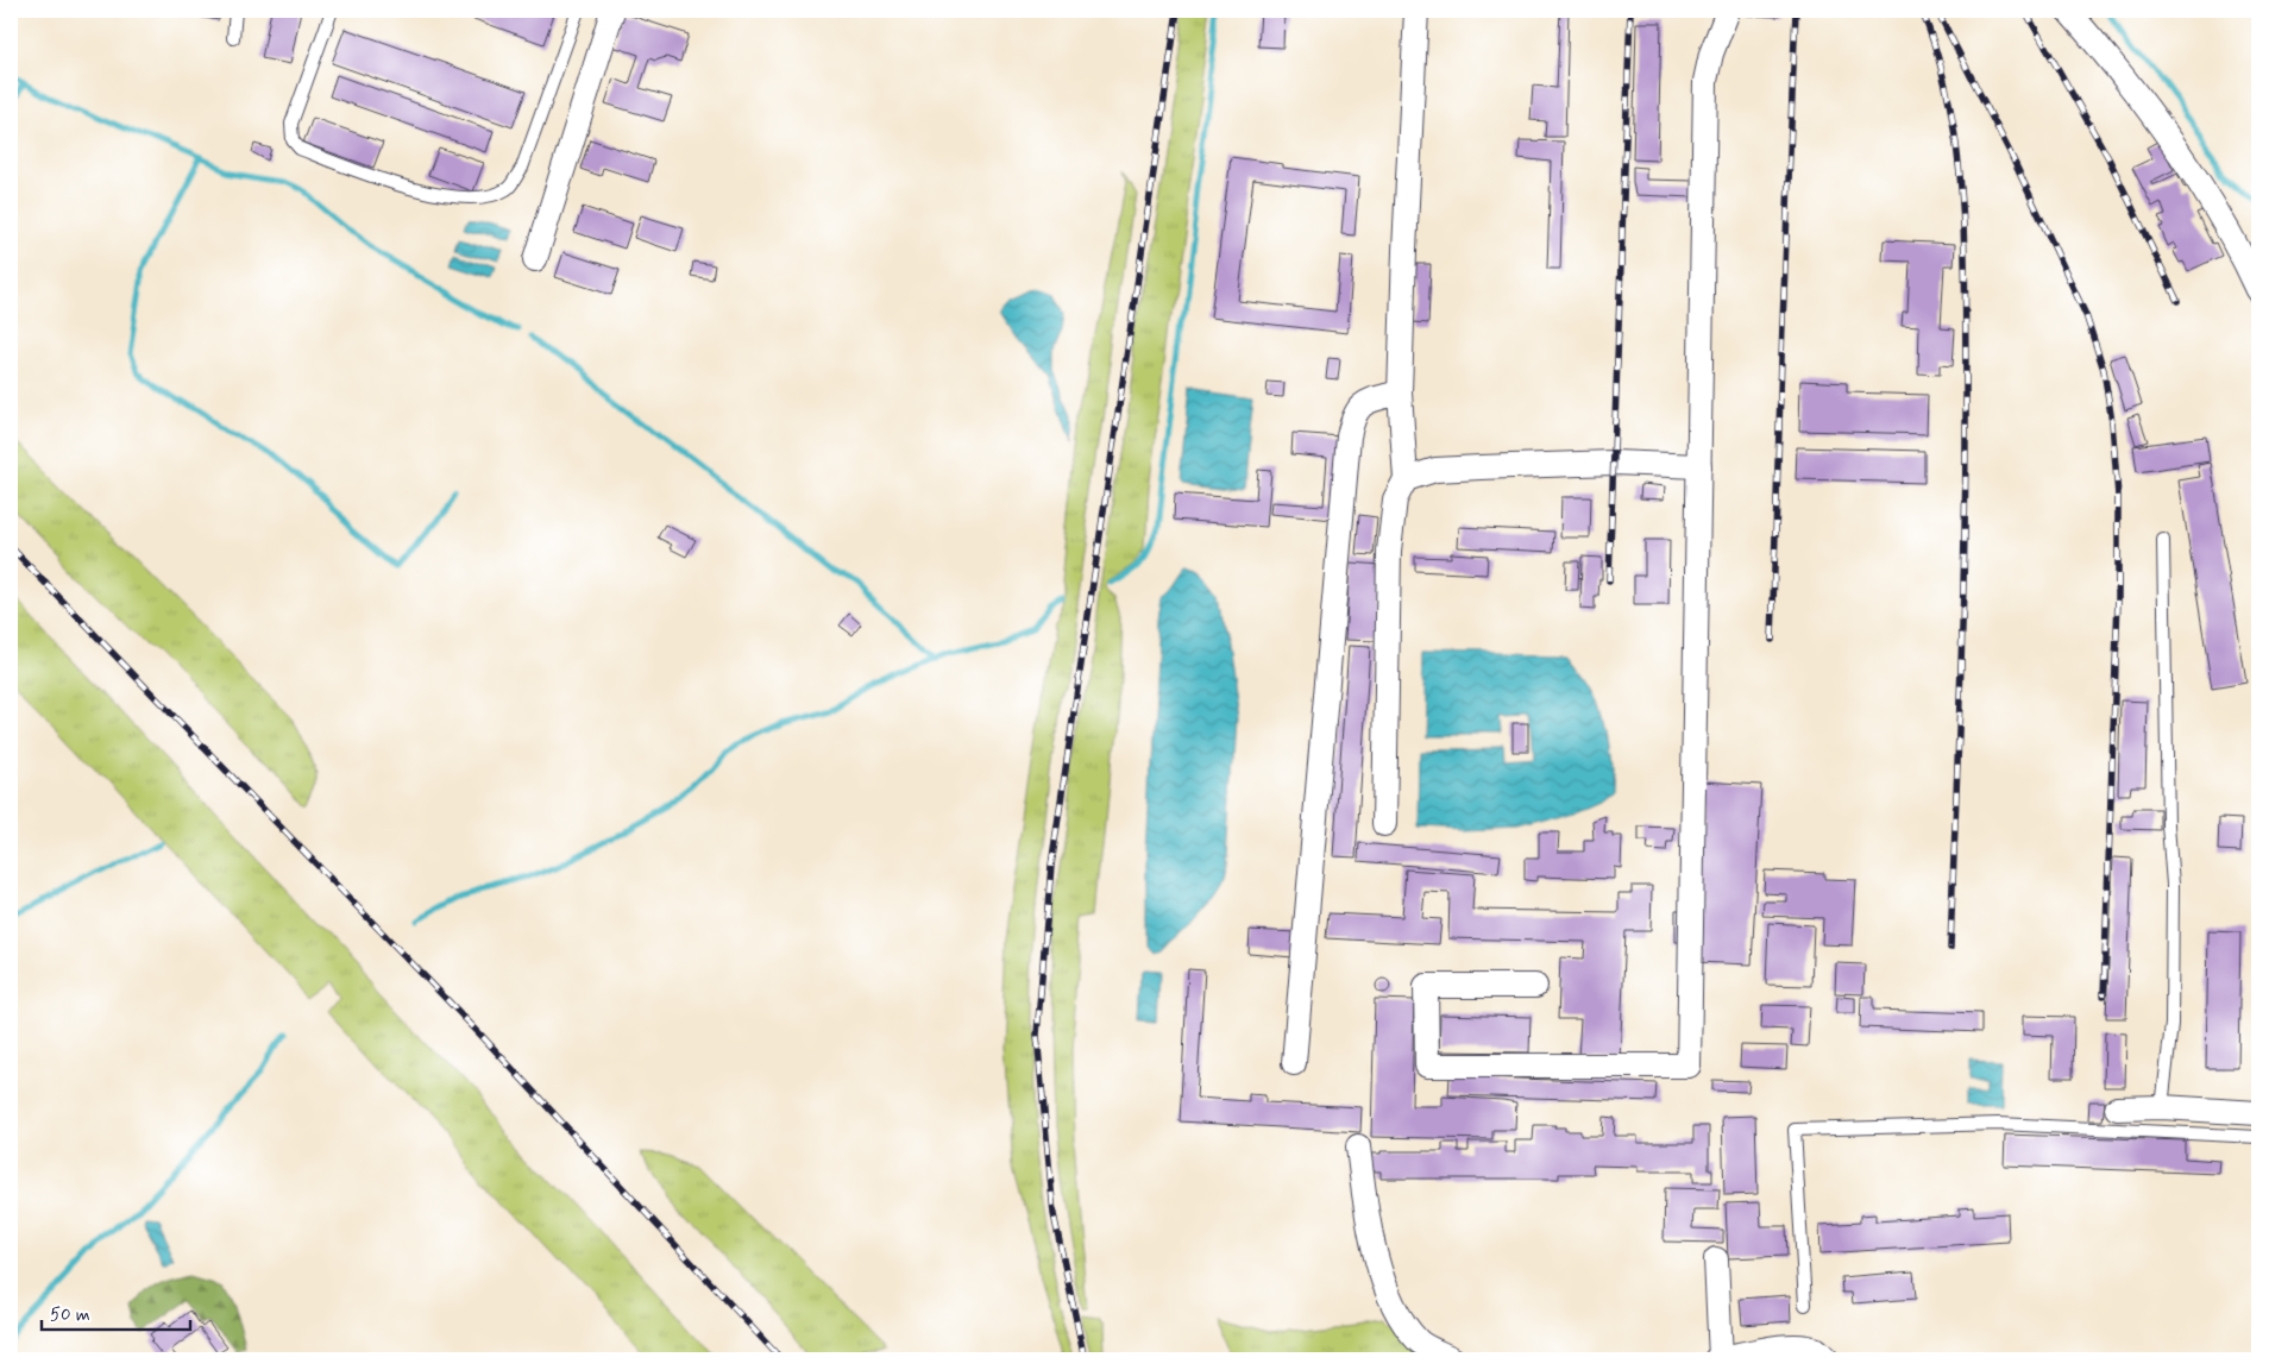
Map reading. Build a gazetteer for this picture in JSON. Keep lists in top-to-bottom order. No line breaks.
{"scale_bar":"50 m"}
